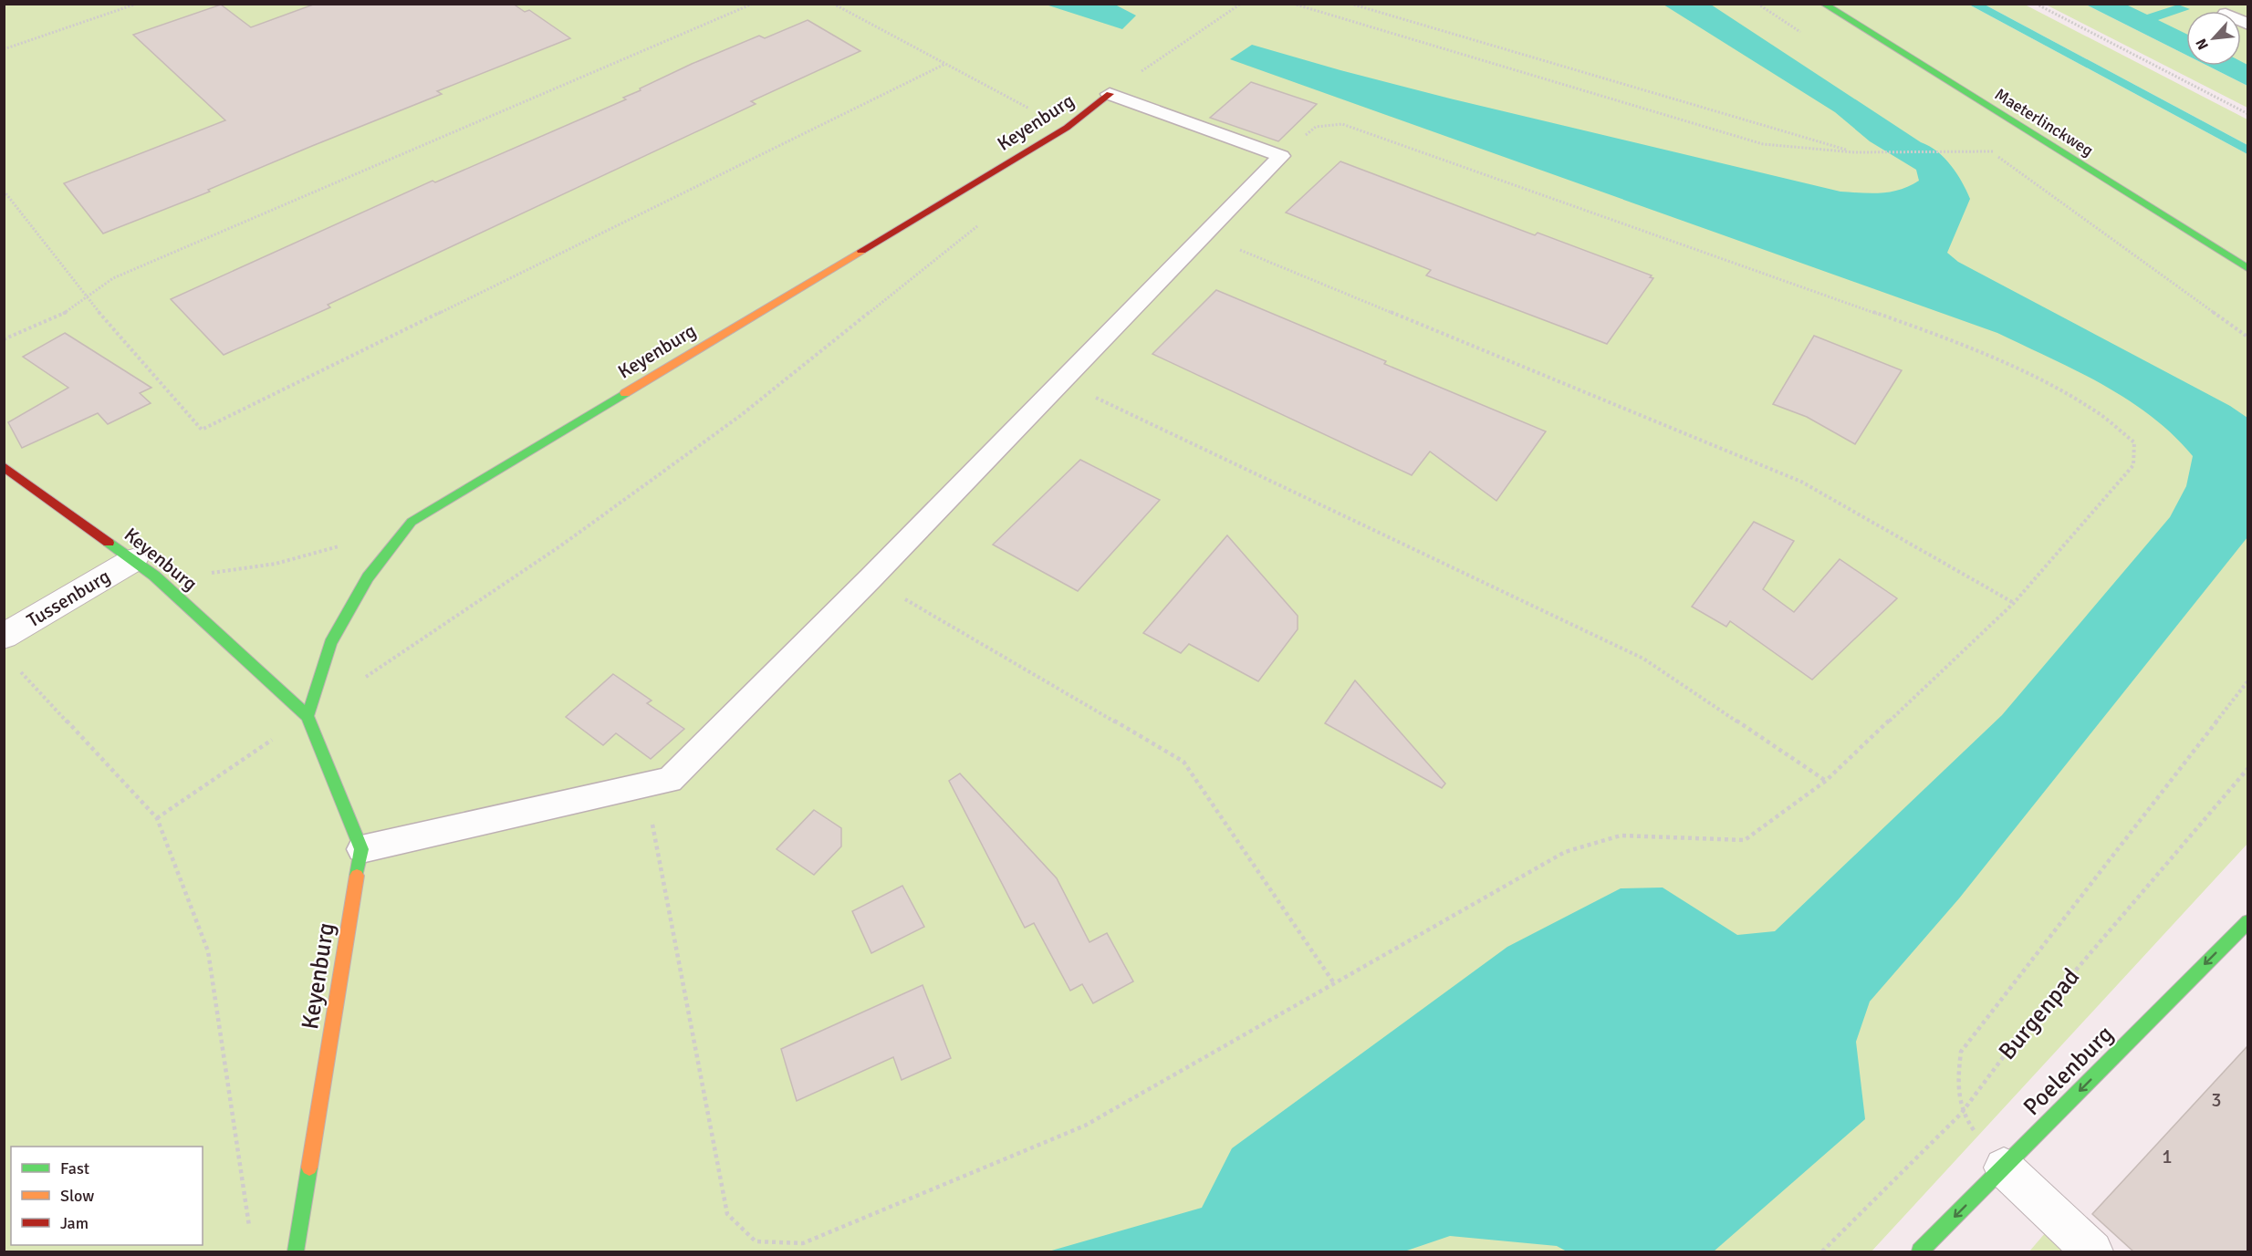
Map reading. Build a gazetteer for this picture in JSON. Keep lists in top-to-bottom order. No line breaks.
{"streets":{"street":["Keyenburg","Maeterlinckweg","Tussenburg","Poelenburg"],"path":["Burgenpad"]},"crossings":[["Keyenburg","Tussenburg"]],"one_way":["Poelenburg"],"house_numbers":["3","1"],"legend":["Fast","Slow","Jam"],"north":"bottom left"}
